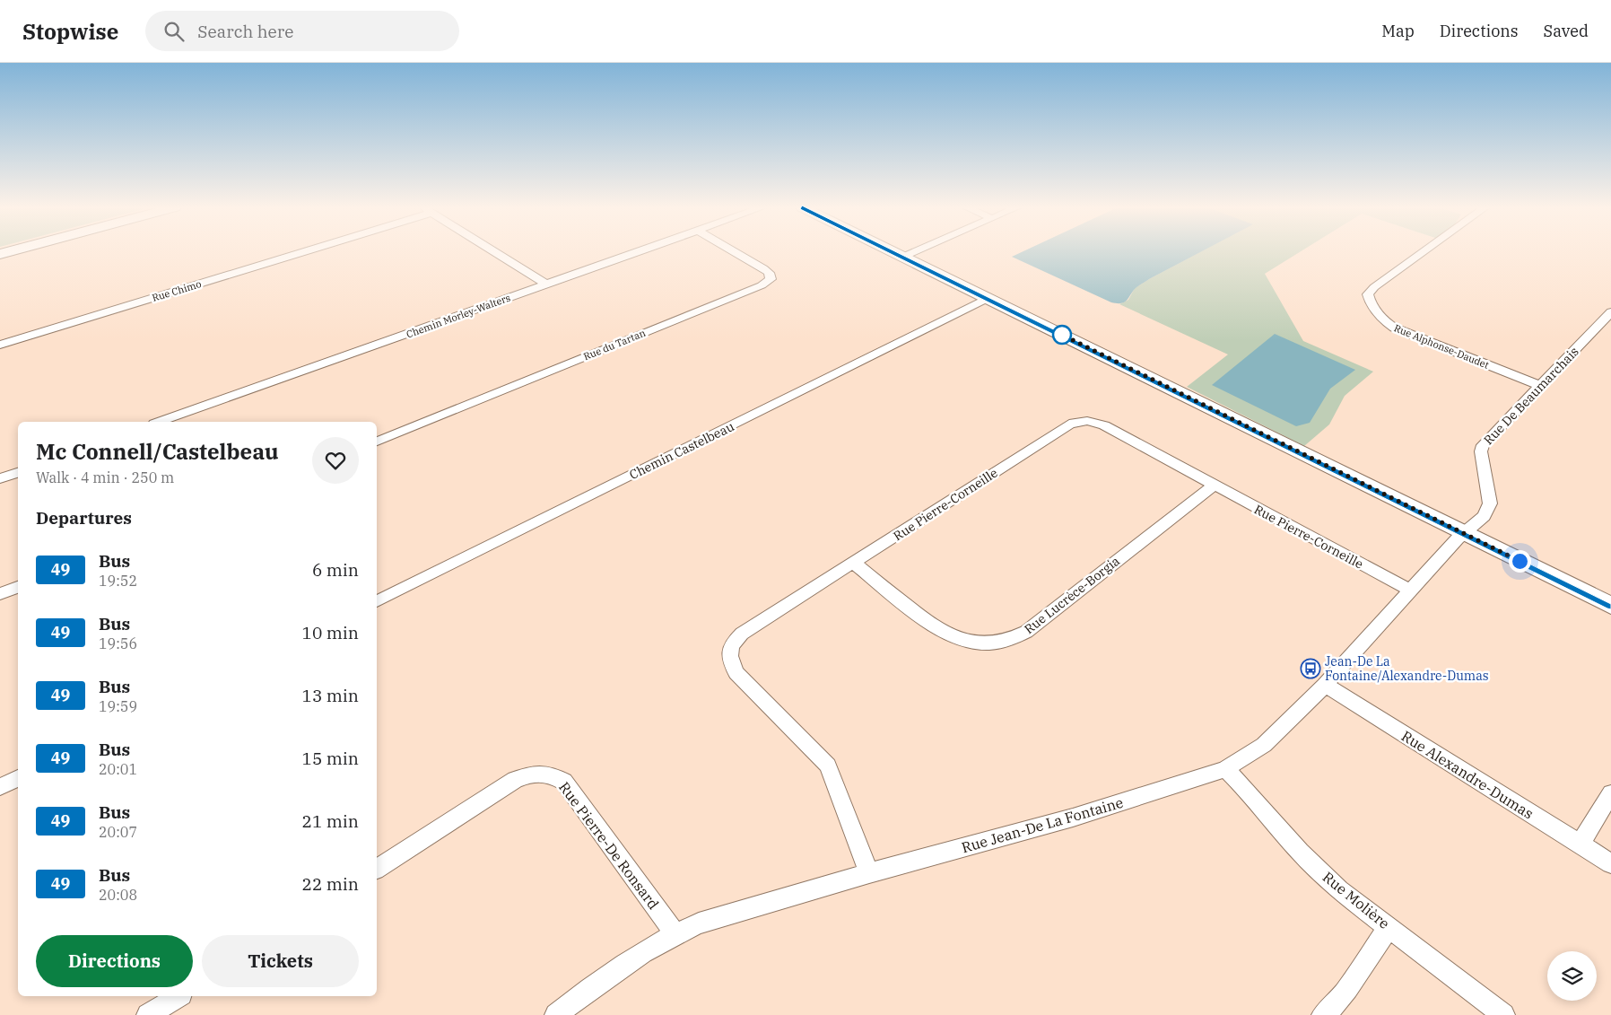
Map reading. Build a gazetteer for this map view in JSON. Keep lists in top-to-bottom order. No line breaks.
{"streets":{"street":["Rue Chimo","Chemin Morley-Walters","Rue du Tartan","Rue Alphonse-Daudet","Rue De Beaumarchais","Chemin Castelbeau","Rue Pierre-Corneille","Rue Lucrèce-Borgia","Rue Alexandre-Dumas","Rue Jean-De La Fontaine","Rue Pierre-De Ronsard","Rue Molière"]},"crossings":[["Rue Alphonse-Daudet","Rue De Beaumarchais"],["Rue De Beaumarchais","Rue Jean-De La Fontaine"],["Rue Pierre-Corneille","Rue Lucrèce-Borgia"],["Rue Pierre-Corneille","Rue Jean-De La Fontaine"],["Rue Alexandre-Dumas","Rue Jean-De La Fontaine"],["Rue Jean-De La Fontaine","Rue Pierre-De Ronsard"],["Rue Jean-De La Fontaine","Rue Molière"]],"places":{"bus stop":["Jean-De La Fontaine/Alexandre-Dumas"]},"lines":["bus line 49"],"page":{"header":"Stopwise","search":"Search here","nav":["Map","Directions","Saved"],"heading":[["Mc Connell/Castelbeau","Walk · 4 min · 250 m"],"Departures"],"list":[{"mark":"49","name":"Bus","note":"19:52","value":"6 min"},{"mark":"49","name":"Bus","note":"19:56","value":"10 min"},{"mark":"49","name":"Bus","note":"19:59","value":"13 min"},{"mark":"49","name":"Bus","note":"20:01","value":"15 min"},{"mark":"49","name":"Bus","note":"20:07","value":"21 min"},{"mark":"49","name":"Bus","note":"20:08","value":"22 min"}],"buttons":["Directions","Tickets"]}}
